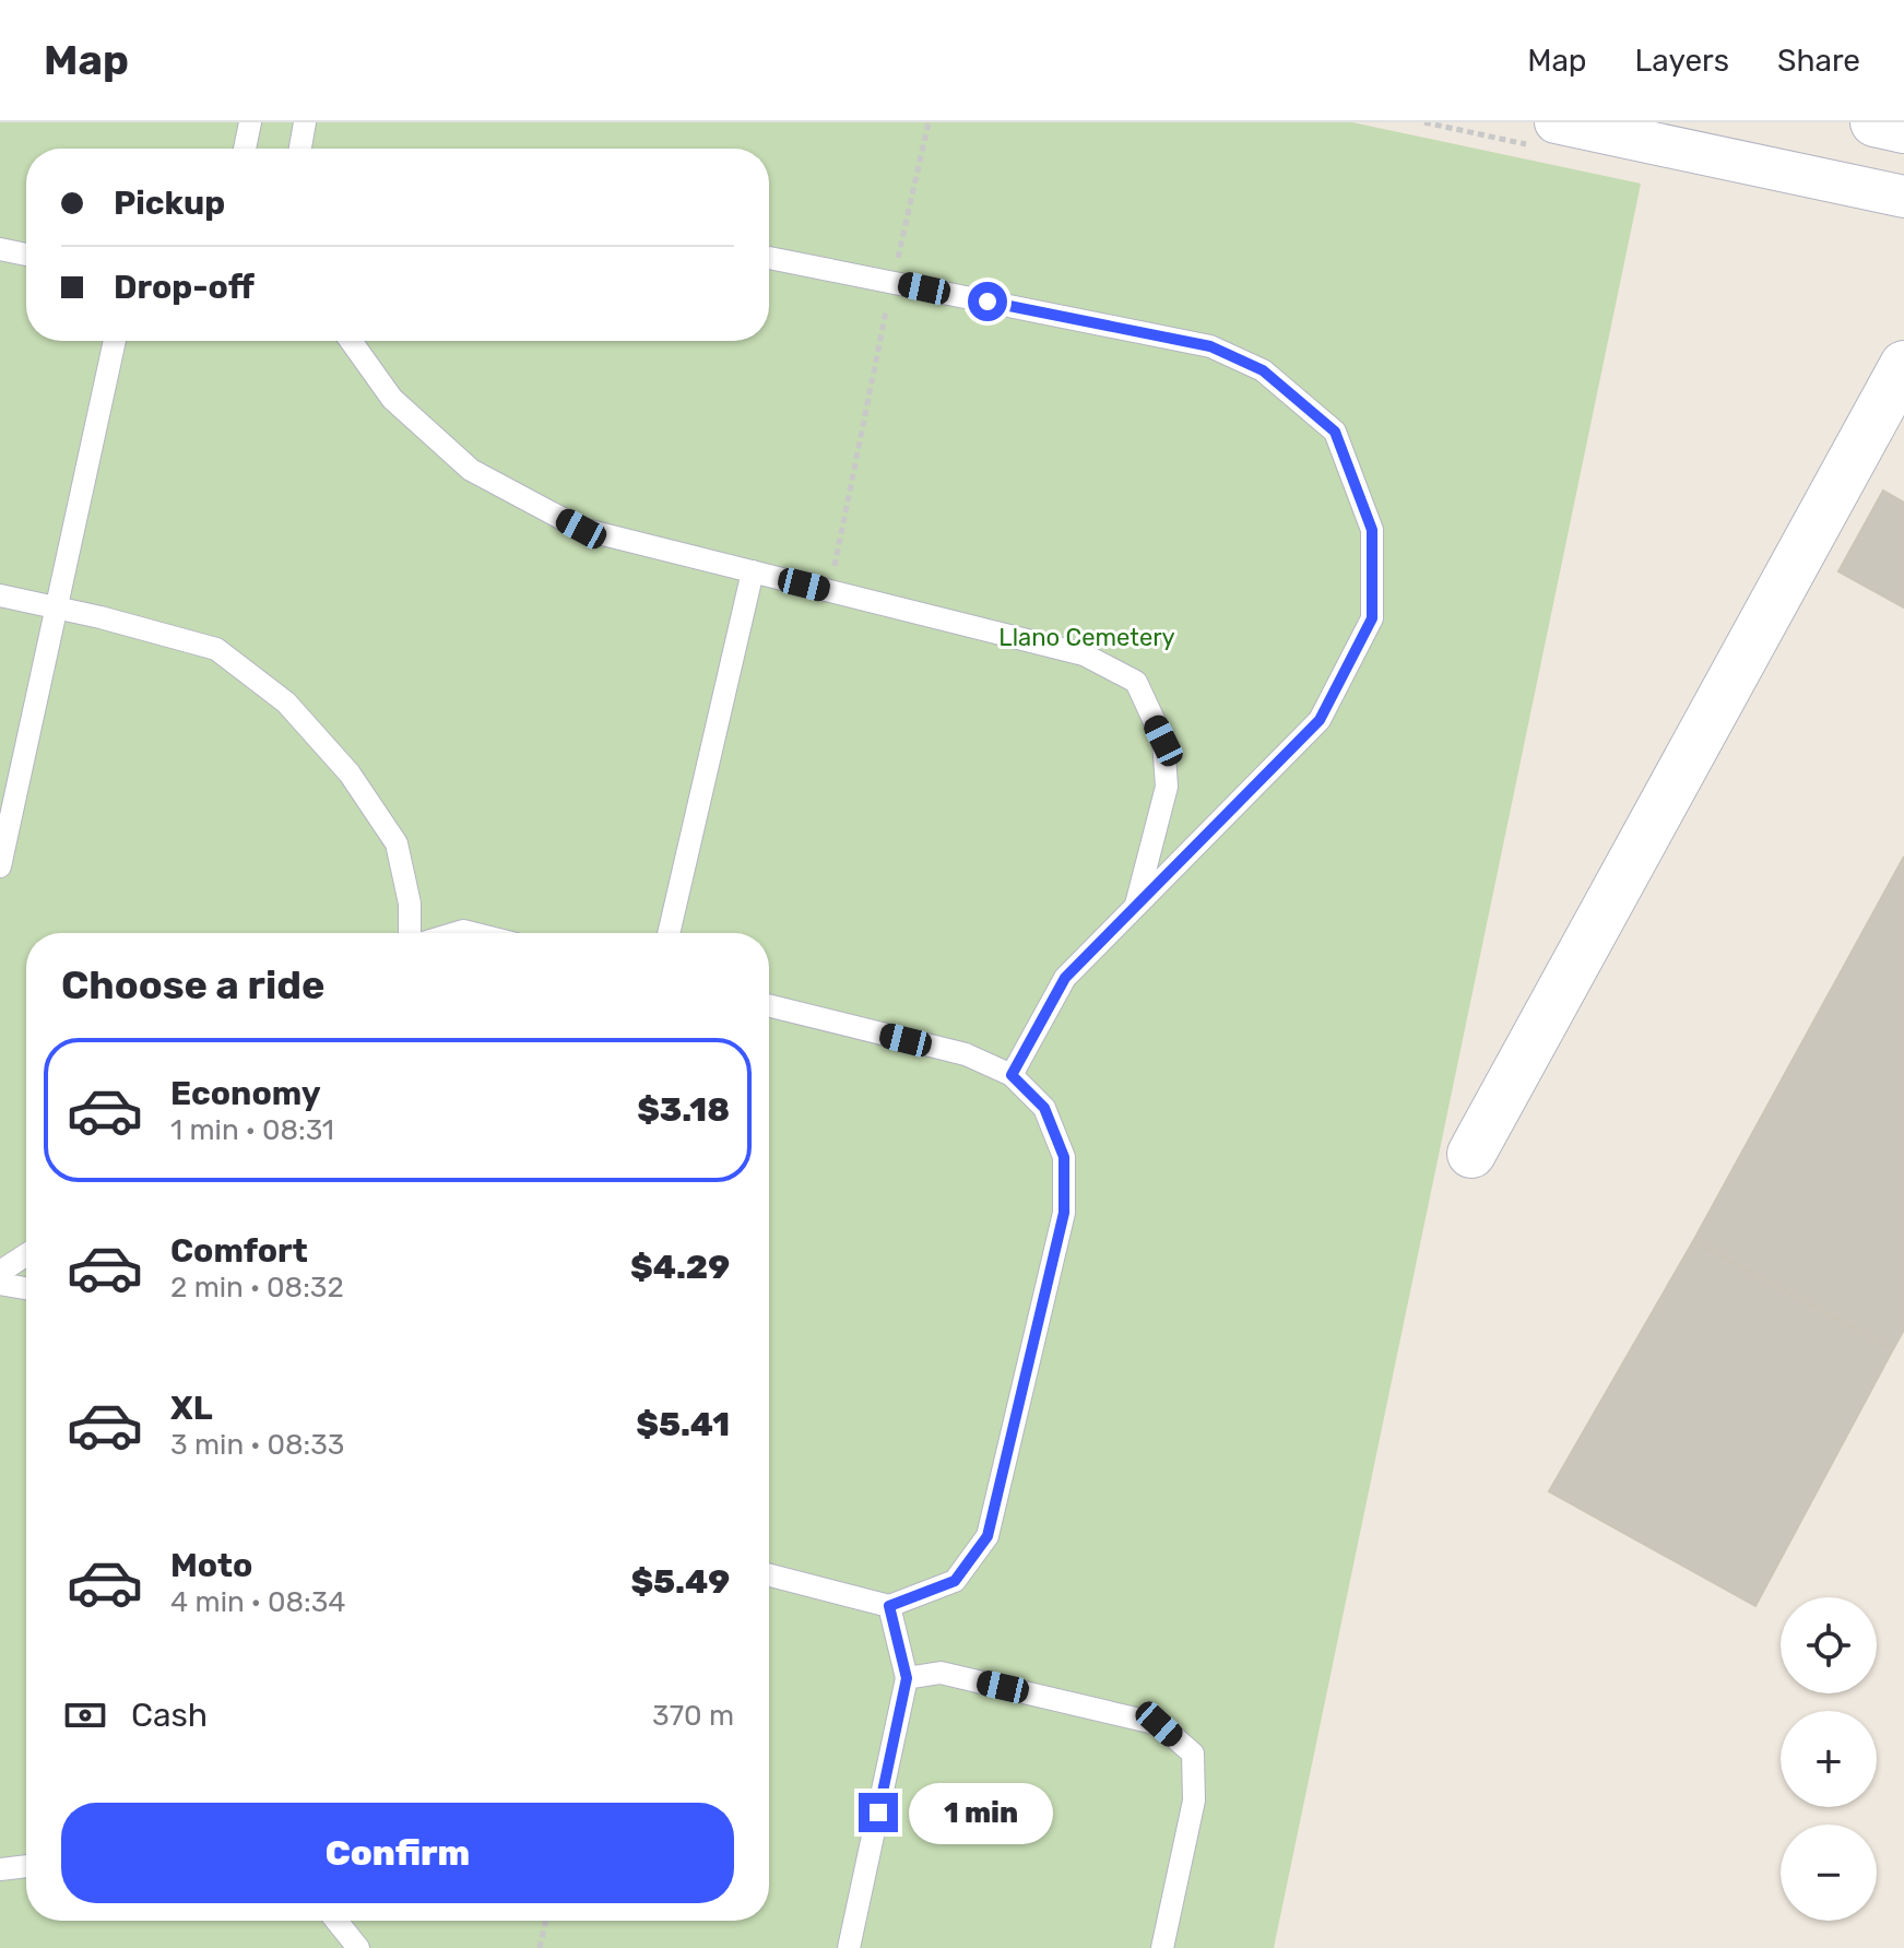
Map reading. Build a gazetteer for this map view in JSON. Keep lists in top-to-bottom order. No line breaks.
{"parks":["Llano Cemetery"],"page":{"header":"Map","nav":["Map","Layers","Share"],"banner":["Pickup","Drop-off"],"heading":"Choose a ride","list":[{"name":"Economy","note":"1 min · 08:31","value":"$3.18"},{"name":"Comfort","note":"2 min · 08:32","value":"$4.29"},{"name":"XL","note":"3 min · 08:33","value":"$5.41"},{"name":"Moto","note":"4 min · 08:34","value":"$5.49"}],"map_buttons":["+","−"],"pay":["Cash","370 m"],"bubble":"1 min","buttons":"Confirm"}}
